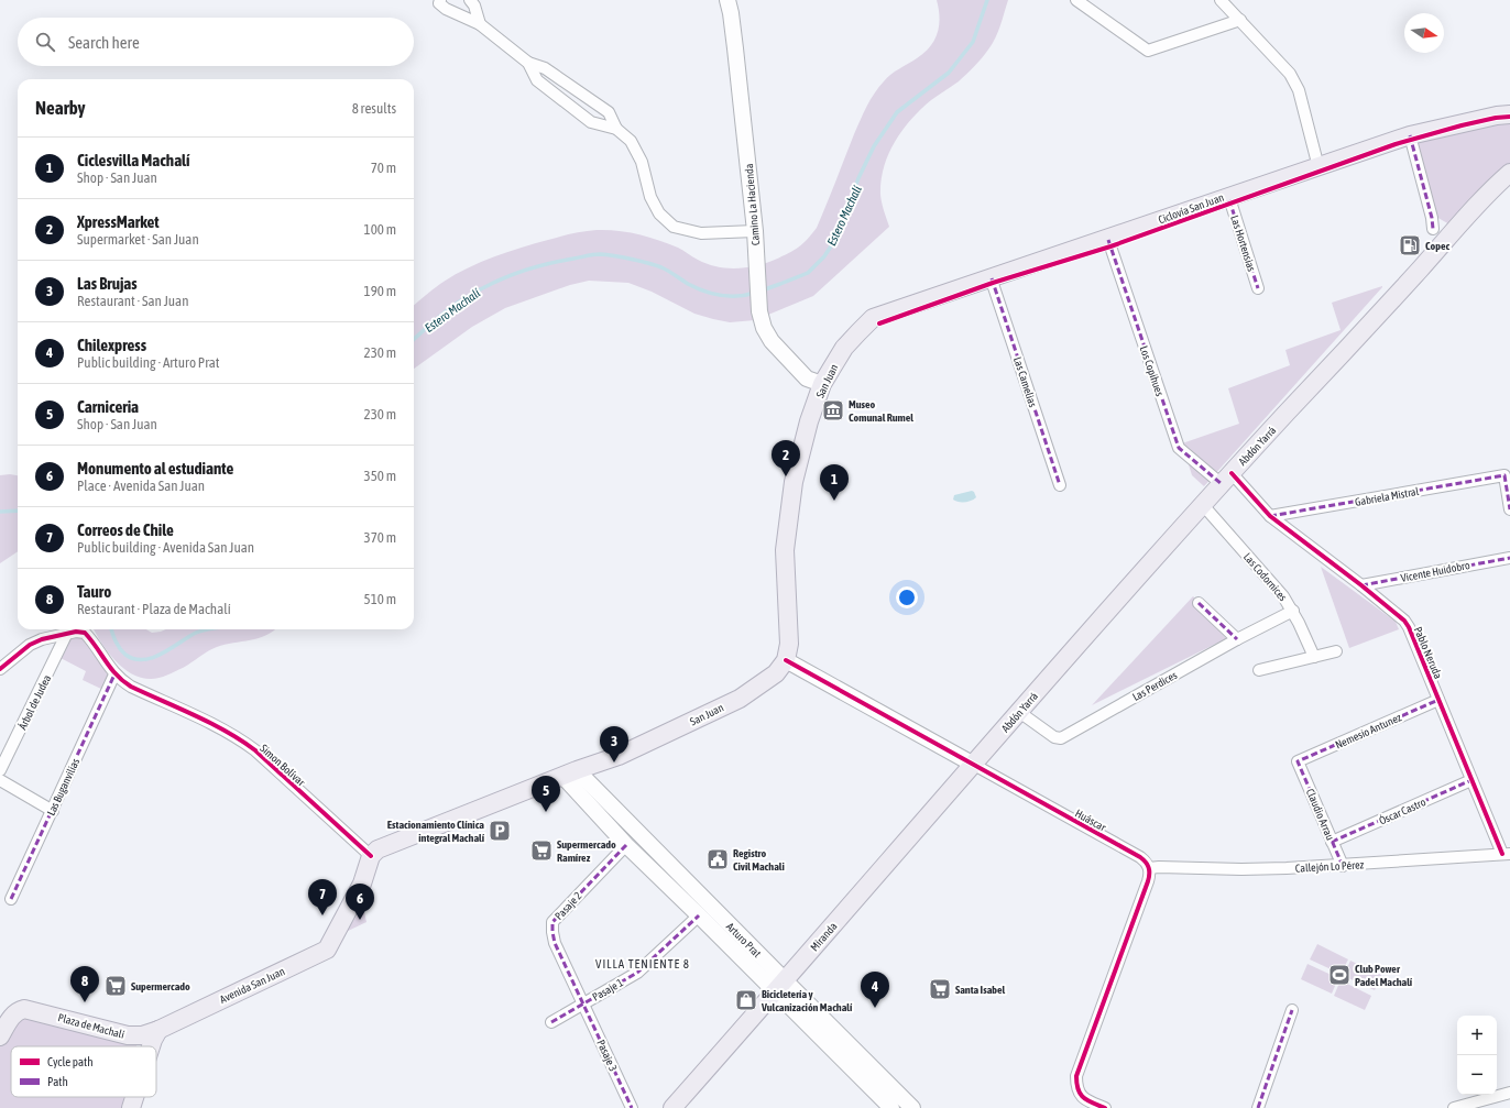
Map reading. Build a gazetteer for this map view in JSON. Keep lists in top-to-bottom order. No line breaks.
{"streets":{"main road":["Camino La Hacienda","San Juan","Abdón Yarrá","Huáscar","Miranda","Arturo Prat","Avenida San Juan","Plaza de Machalí"],"street":["Las Hortensias","Los Copihues","Las Camelias","Gabriela Mistral","Vicente Huidobro","Las Codornices","Pablo Neruda","Las Perdices","Árbol de Judea","Nemesio Antunez","Simon Bolívar","Las Buganvilias","Óscar Castro","Claudio Arrau","Callejón Lo Pérez","Pasaje 2","Pasaje 1","Pasaje 3"],"cycle path":["Ciclovía San Juan"]},"crossings":[["Camino La Hacienda","San Juan"],["Las Hortensias","San Juan"],["Los Copihues","San Juan"],["Los Copihues","Abdón Yarrá"],["Los Copihues","Pablo Neruda"],["San Juan","Las Camelias"],["San Juan","Simon Bolívar"],["San Juan","Huáscar"],["San Juan","Arturo Prat"],["San Juan","Avenida San Juan"],["Abdón Yarrá","Las Codornices"],["Abdón Yarrá","Pablo Neruda"],["Abdón Yarrá","Las Perdices"],["Abdón Yarrá","Huáscar"],["Abdón Yarrá","Miranda"],["Gabriela Mistral","Pablo Neruda"],["Vicente Huidobro","Pablo Neruda"],["Las Codornices","Las Perdices"],["Pablo Neruda","Nemesio Antunez"],["Pablo Neruda","Óscar Castro"],["Pablo Neruda","Callejón Lo Pérez"],["Árbol de Judea","Simon Bolívar"],["Nemesio Antunez","Claudio Arrau"],["Simon Bolívar","Las Buganvilias"],["Simon Bolívar","Avenida San Juan"],["Óscar Castro","Claudio Arrau"],["Claudio Arrau","Callejón Lo Pérez"],["Huáscar","Callejón Lo Pérez"],["Huáscar","Miranda"],["Pasaje 2","Arturo Prat"],["Pasaje 2","Pasaje 1"],["Pasaje 2","Pasaje 3"],["Miranda","Arturo Prat"],["Arturo Prat","Pasaje 1"],["Avenida San Juan","Plaza de Machalí"],["Pasaje 1","Pasaje 3"]],"districts":["VILLA TENIENTE 8"],"water":["Estero Machalí"],"places":{"fuel station":["Copec"],"museum":["Museo Comunal Rumel"],"parking":["Estacionamiento Clínica integral Machalí"],"supermarket":["Supermercado Ramírez","Supermercado","Santa Isabel"],"public building":["Registro Civil Machali"],"sports":["Club Power Padel Machalí"],"shop":["Bicicletería y Vulcanización Machalí"]},"legend":["Cycle path","Path"],"north":"right","page":{"search":"Search here","heading":["Nearby","8 results"],"list":[{"mark":"1","name":"Ciclesvilla Machalí","note":"Shop · San Juan","value":"70 m"},{"mark":"2","name":"XpressMarket","note":"Supermarket · San Juan","value":"100 m"},{"mark":"3","name":"Las Brujas","note":"Restaurant · San Juan","value":"190 m"},{"mark":"4","name":"Chilexpress","note":"Public building · Arturo Prat","value":"230 m"},{"mark":"5","name":"Carniceria","note":"Shop · San Juan","value":"230 m"},{"mark":"6","name":"Monumento al estudiante","note":"Place · Avenida San Juan","value":"350 m"},{"mark":"7","name":"Correos de Chile","note":"Public building · Avenida San Juan","value":"370 m"},{"mark":"8","name":"Tauro","note":"Restaurant · Plaza de Machalí","value":"510 m"}],"pins":["2","1","3","5","7","6","8","4"],"map_buttons":["+","−"]}}
